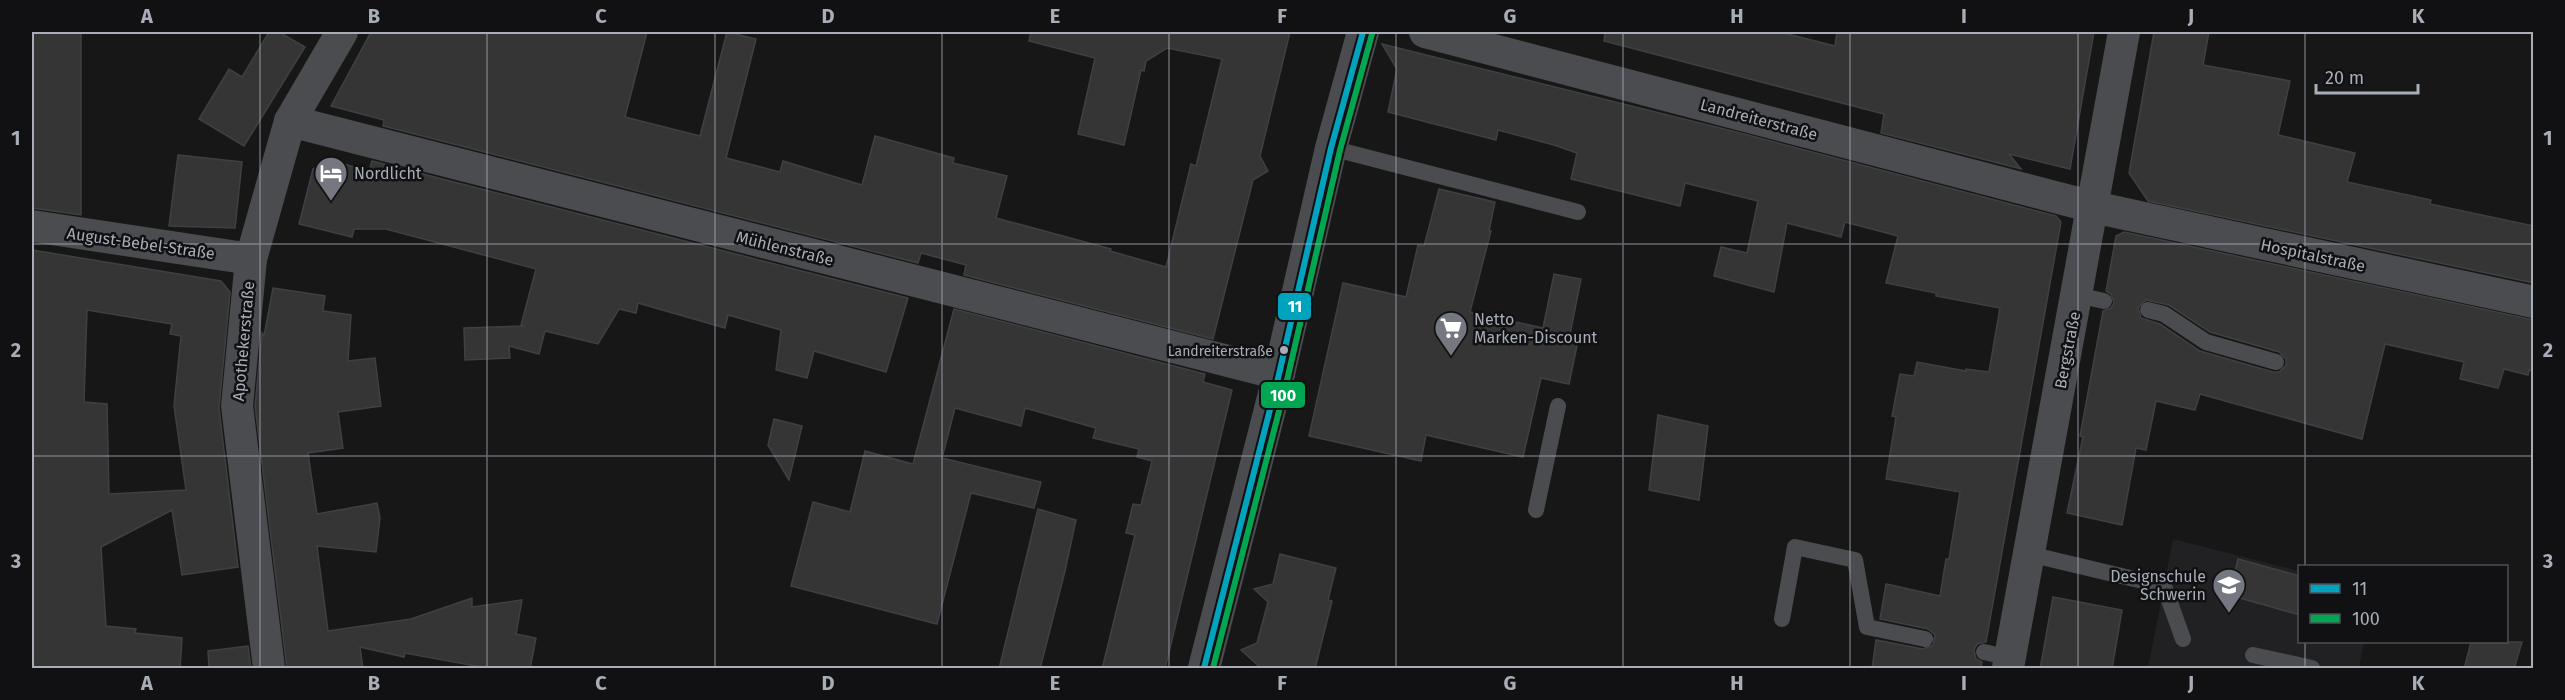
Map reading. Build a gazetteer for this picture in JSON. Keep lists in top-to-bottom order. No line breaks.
{"streets":{"street":["Landreiterstraße","August-Bebel-Straße","Mühlenstraße","Hospitalstraße","Apothekerstraße","Bergstraße"]},"crossings":[["Landreiterstraße","Hospitalstraße"],["Landreiterstraße","Bergstraße"],["August-Bebel-Straße","Apothekerstraße"],["Mühlenstraße","Apothekerstraße"],["Hospitalstraße","Bergstraße"]],"places":{"hotel":["Nordlicht"],"other":["Landreiterstraße"],"supermarket":["Netto Marken-Discount"],"school or university":["Designschule Schwerin"]},"lines":["transit line 11","transit line 100"],"legend":["11","100"],"scale_bar":"20 m","grid":{"columns":["A","B","C","D","E","F","G","H","I","J","K"],"rows":["1","2","3"]}}
